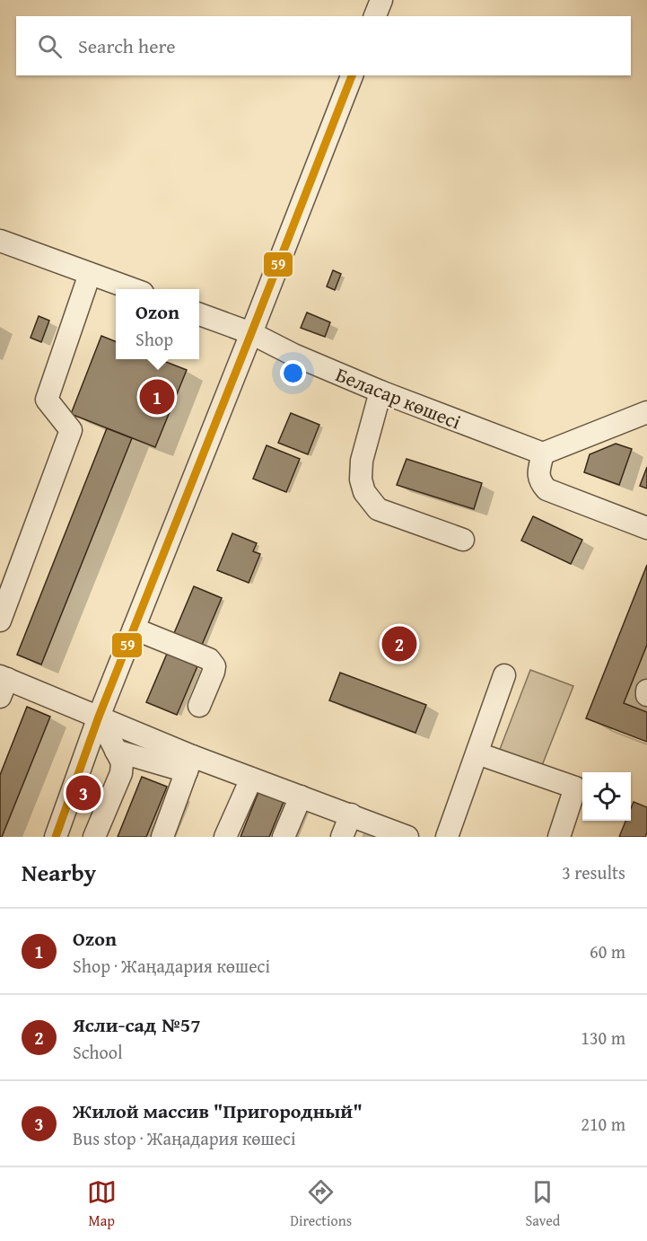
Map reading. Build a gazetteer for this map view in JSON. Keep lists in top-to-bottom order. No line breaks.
{"streets":{"street":["Беласар көшесі"]},"lines":["transit line 59"],"page":{"search":"Search here","popup":["Ozon","Shop"],"pins":["1","2","3"],"heading":["Nearby","3 results"],"list":[{"mark":"1","name":"Ozon","note":"Shop · Жаңадария көшесі","value":"60 m"},{"mark":"2","name":"Ясли-сад №57","note":"School","value":"130 m"},{"mark":"3","name":"Жилой массив \"Пригородный\"","note":"Bus stop · Жаңадария көшесі","value":"210 m"}],"nav":["Map","Directions","Saved"]}}
